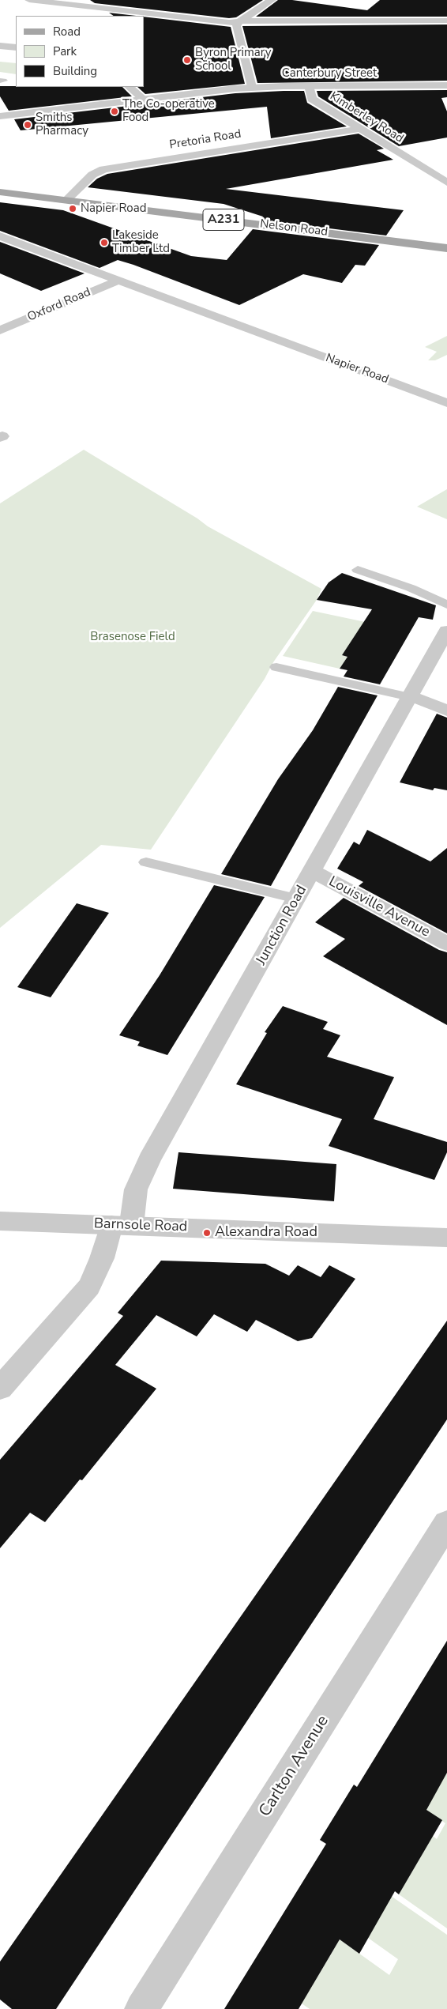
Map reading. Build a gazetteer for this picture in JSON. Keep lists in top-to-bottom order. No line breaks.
{"streets":{"main road":["A231","Nelson Road"],"street":["Canterbury Street","Kimberley Road","Pretoria Road","Oxford Road","Napier Road","Louisville Avenue","Junction Road","Barnsole Road","Carlton Avenue"]},"crossings":[["Canterbury Street","Kimberley Road"],["Kimberley Road","Pretoria Road"],["Pretoria Road","Nelson Road"],["Oxford Road","Napier Road"],["Louisville Avenue","Junction Road"],["Junction Road","Barnsole Road"]],"parks":["Brasenose Field"],"places":["Byron Primary School","The Co-operative Food","Smiths Pharmacy","Napier Road","Lakeside Timber Ltd","Alexandra Road"],"legend":["Road","Park","Building"]}
